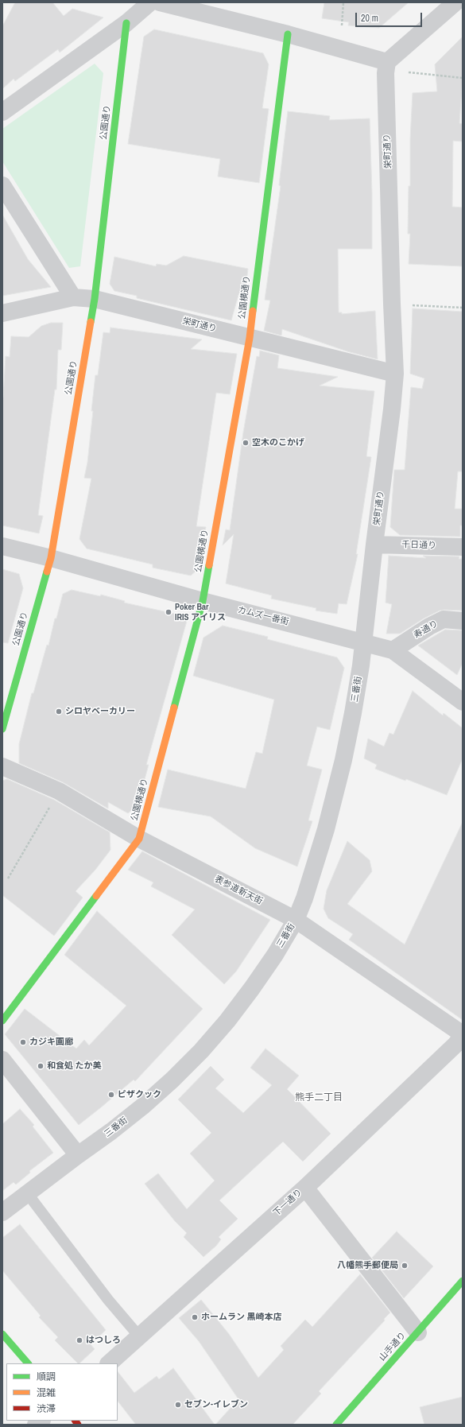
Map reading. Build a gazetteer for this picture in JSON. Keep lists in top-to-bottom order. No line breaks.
{"streets":{"street":["公園通り","栄町通り","公園横通り","千日通り","カムズ一番街","寿通り","三番街","表参道新天街","下一通り","山手通り"]},"crossings":[["公園通り","栄町通り"],["公園通り","カムズ一番街"],["栄町通り","公園横通り"],["栄町通り","千日通り"],["栄町通り","カムズ一番街"],["栄町通り","三番街"],["公園横通り","カムズ一番街"],["公園横通り","表参道新天街"],["カムズ一番街","寿通り"],["カムズ一番街","三番街"],["三番街","表参道新天街"],["表参道新天街","下一通り"]],"districts":["熊手二丁目"],"places":["空木のこかげ","Poker Bar IRIS アイリス","シロヤベーカリー","カジキ画廊","和食処 たか美","ピザクック","八幡熊手郵便局","ホームラン 黒崎本店","はつしろ","セブン-イレブン"],"legend":["順調","混雑","渋滞"],"scale_bar":"20 m"}
